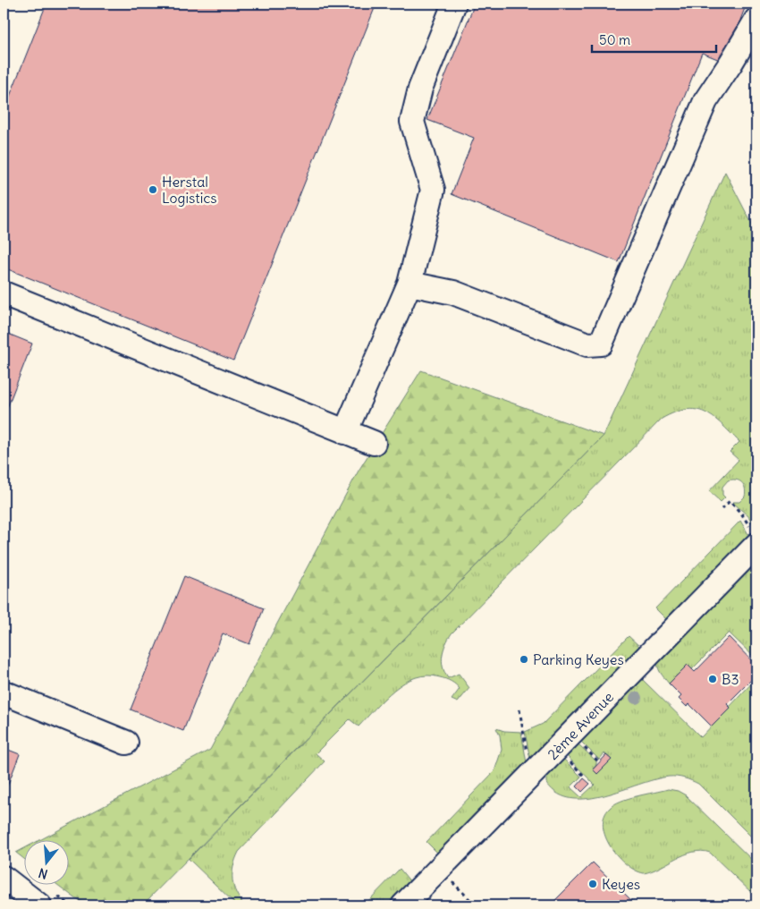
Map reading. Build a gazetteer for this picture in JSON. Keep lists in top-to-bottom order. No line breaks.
{"streets":{"street":["2ème Avenue"]},"places":["Herstal Logistics","Parking Keyes","B3","Keyes"],"scale_bar":"50 m","north":"bottom"}
